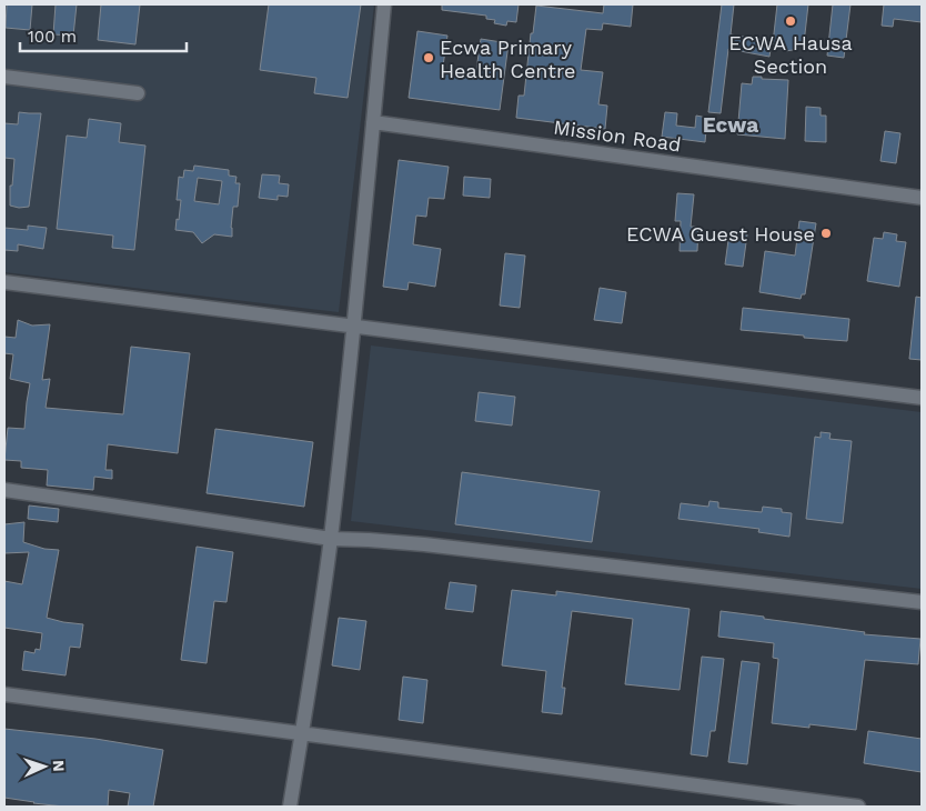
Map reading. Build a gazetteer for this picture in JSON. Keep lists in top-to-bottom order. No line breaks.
{"streets":{"lane":["Mission Road"]},"districts":["Ecwa"],"places":["ECWA Hausa Section","Ecwa Primary Health Centre","ECWA Guest House"],"scale_bar":"100 m","north":"right"}
